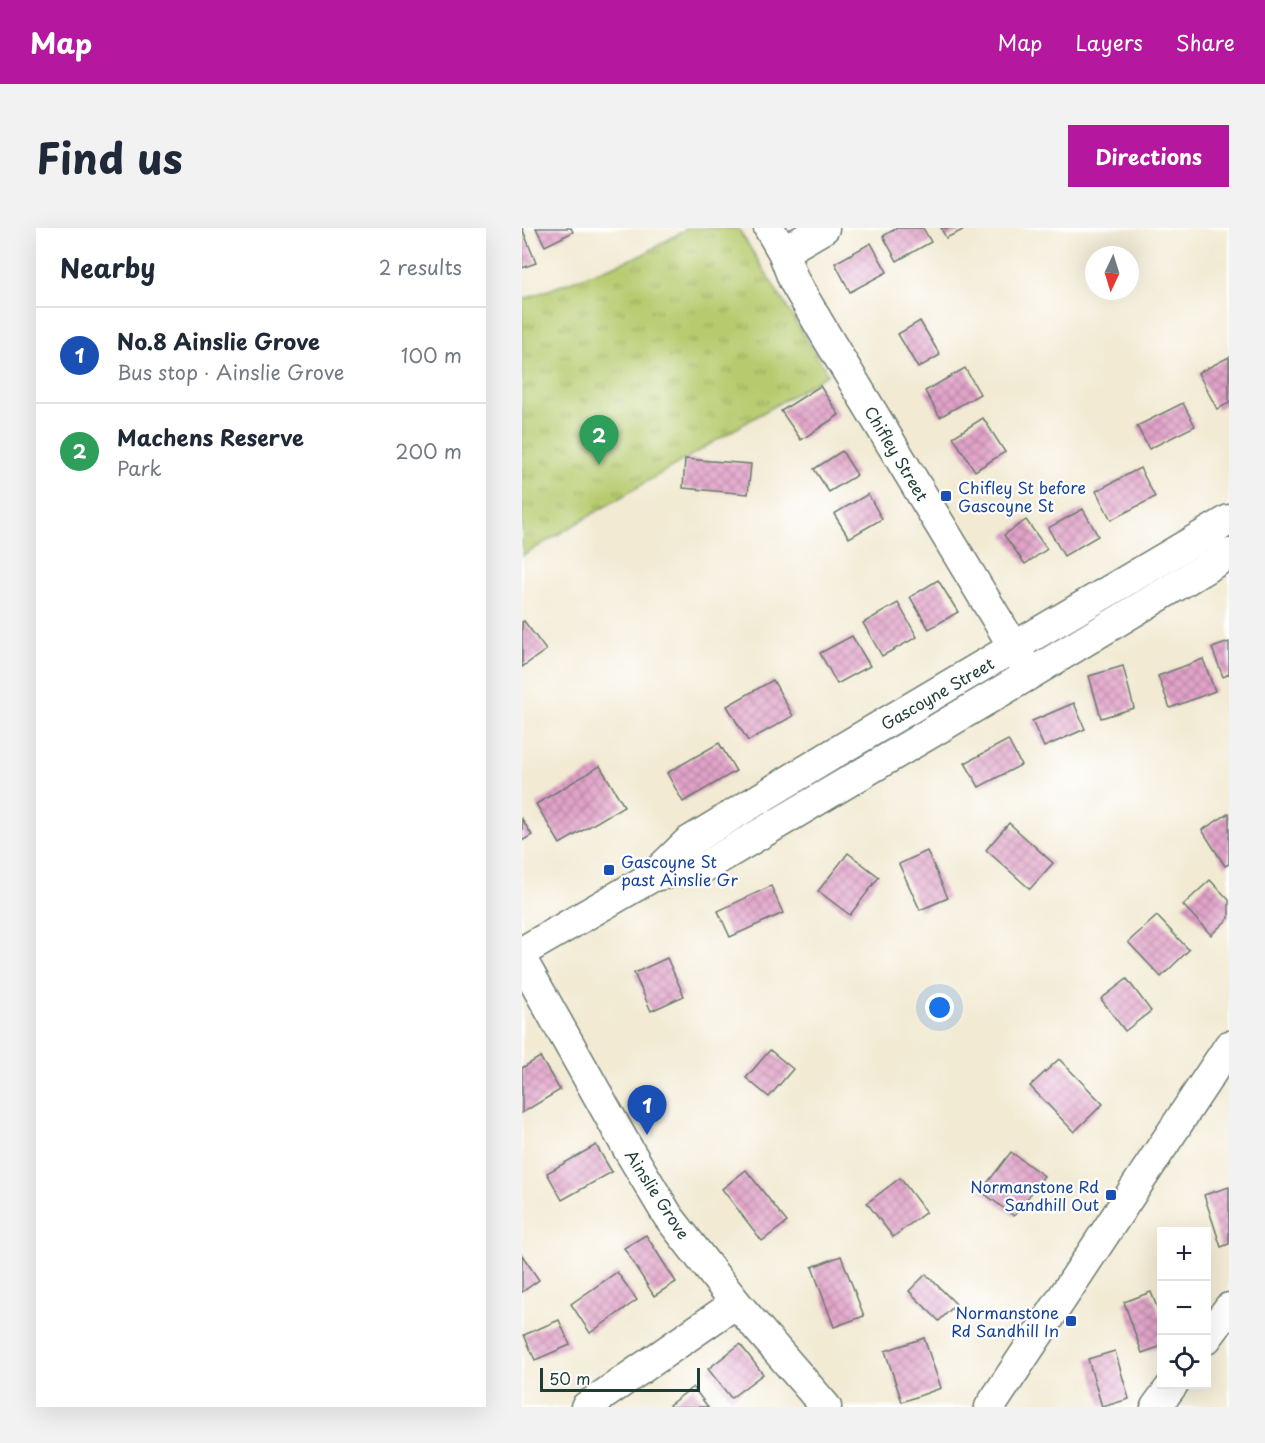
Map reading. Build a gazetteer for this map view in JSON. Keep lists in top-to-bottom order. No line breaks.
{"streets":{"street":["Chifley Street","Gascoyne Street","Ainslie Grove"]},"crossings":[["Chifley Street","Gascoyne Street"]],"places":{"transit":["Chifley St before Gascoyne St","Gascoyne St past Ainslie Gr","Normanstone Rd Sandhill Out","Normanstone Rd Sandhill In"]},"scale_bar":"50 m","north":"bottom","page":{"header":"Map","nav":["Map","Layers","Share"],"title":"Find us","buttons":"Directions","heading":["Nearby","2 results"],"list":[{"mark":"1","name":"No.8 Ainslie Grove","note":"Bus stop · Ainslie Grove","value":"100 m"},{"mark":"2","name":"Machens Reserve","note":"Park","value":"200 m"}],"pins":["2","1"],"map_buttons":["+","−"],"scale":"50 m"}}
